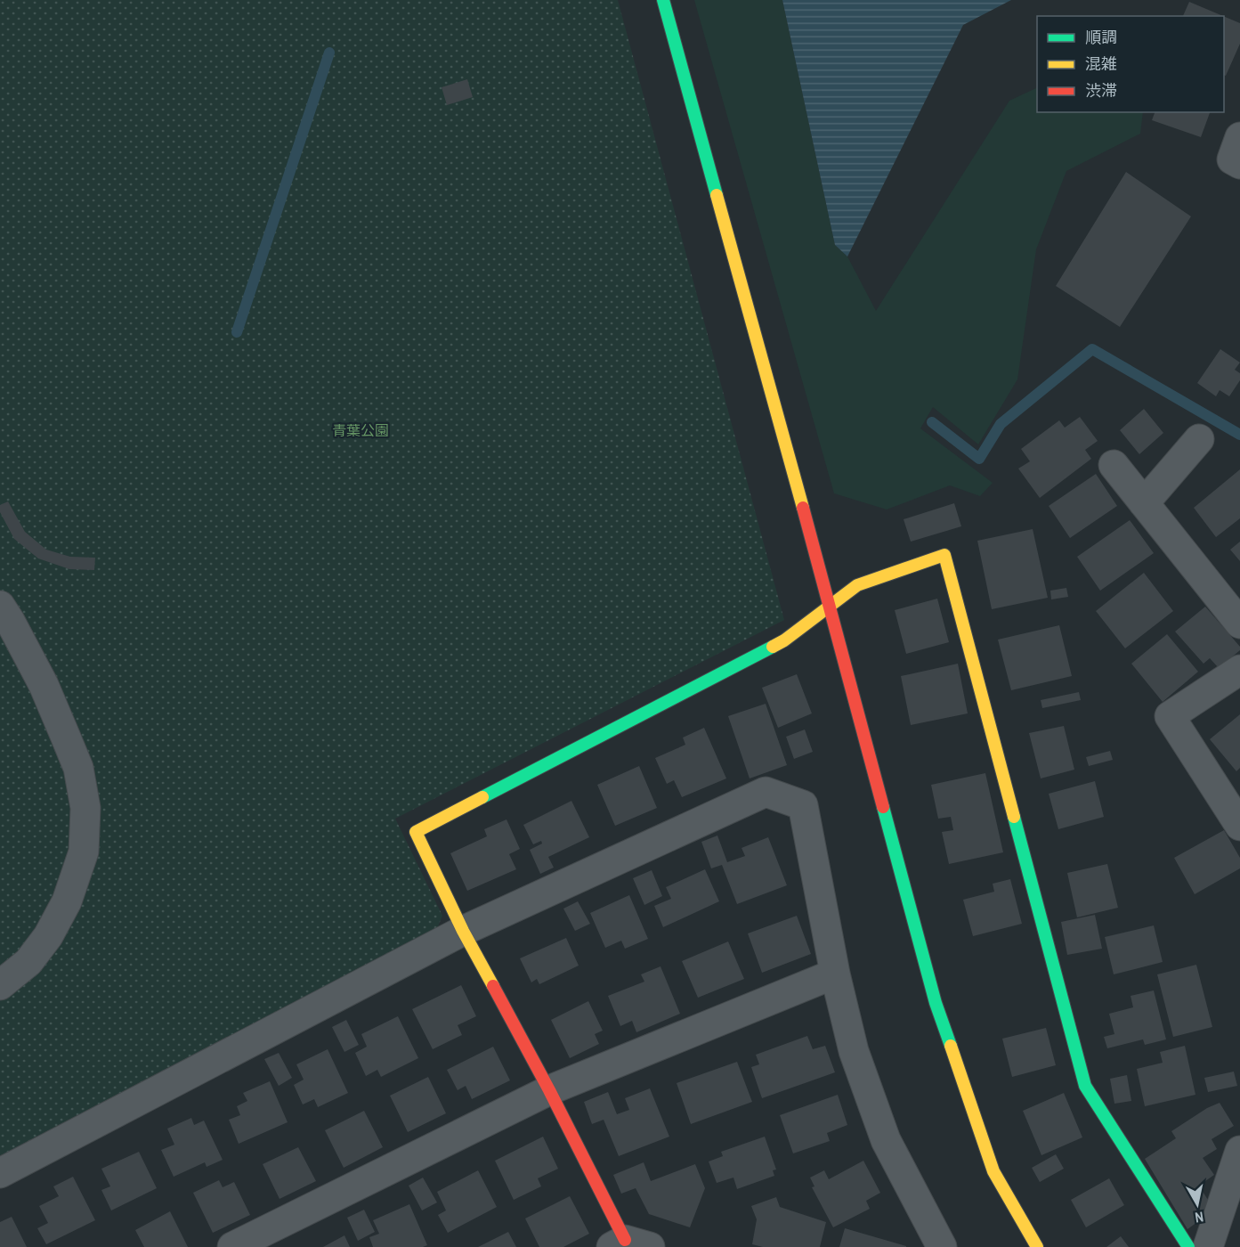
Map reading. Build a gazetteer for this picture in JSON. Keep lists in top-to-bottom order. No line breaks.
{"parks":["青葉公園"],"legend":["順調","混雑","渋滞"],"north":"bottom"}
